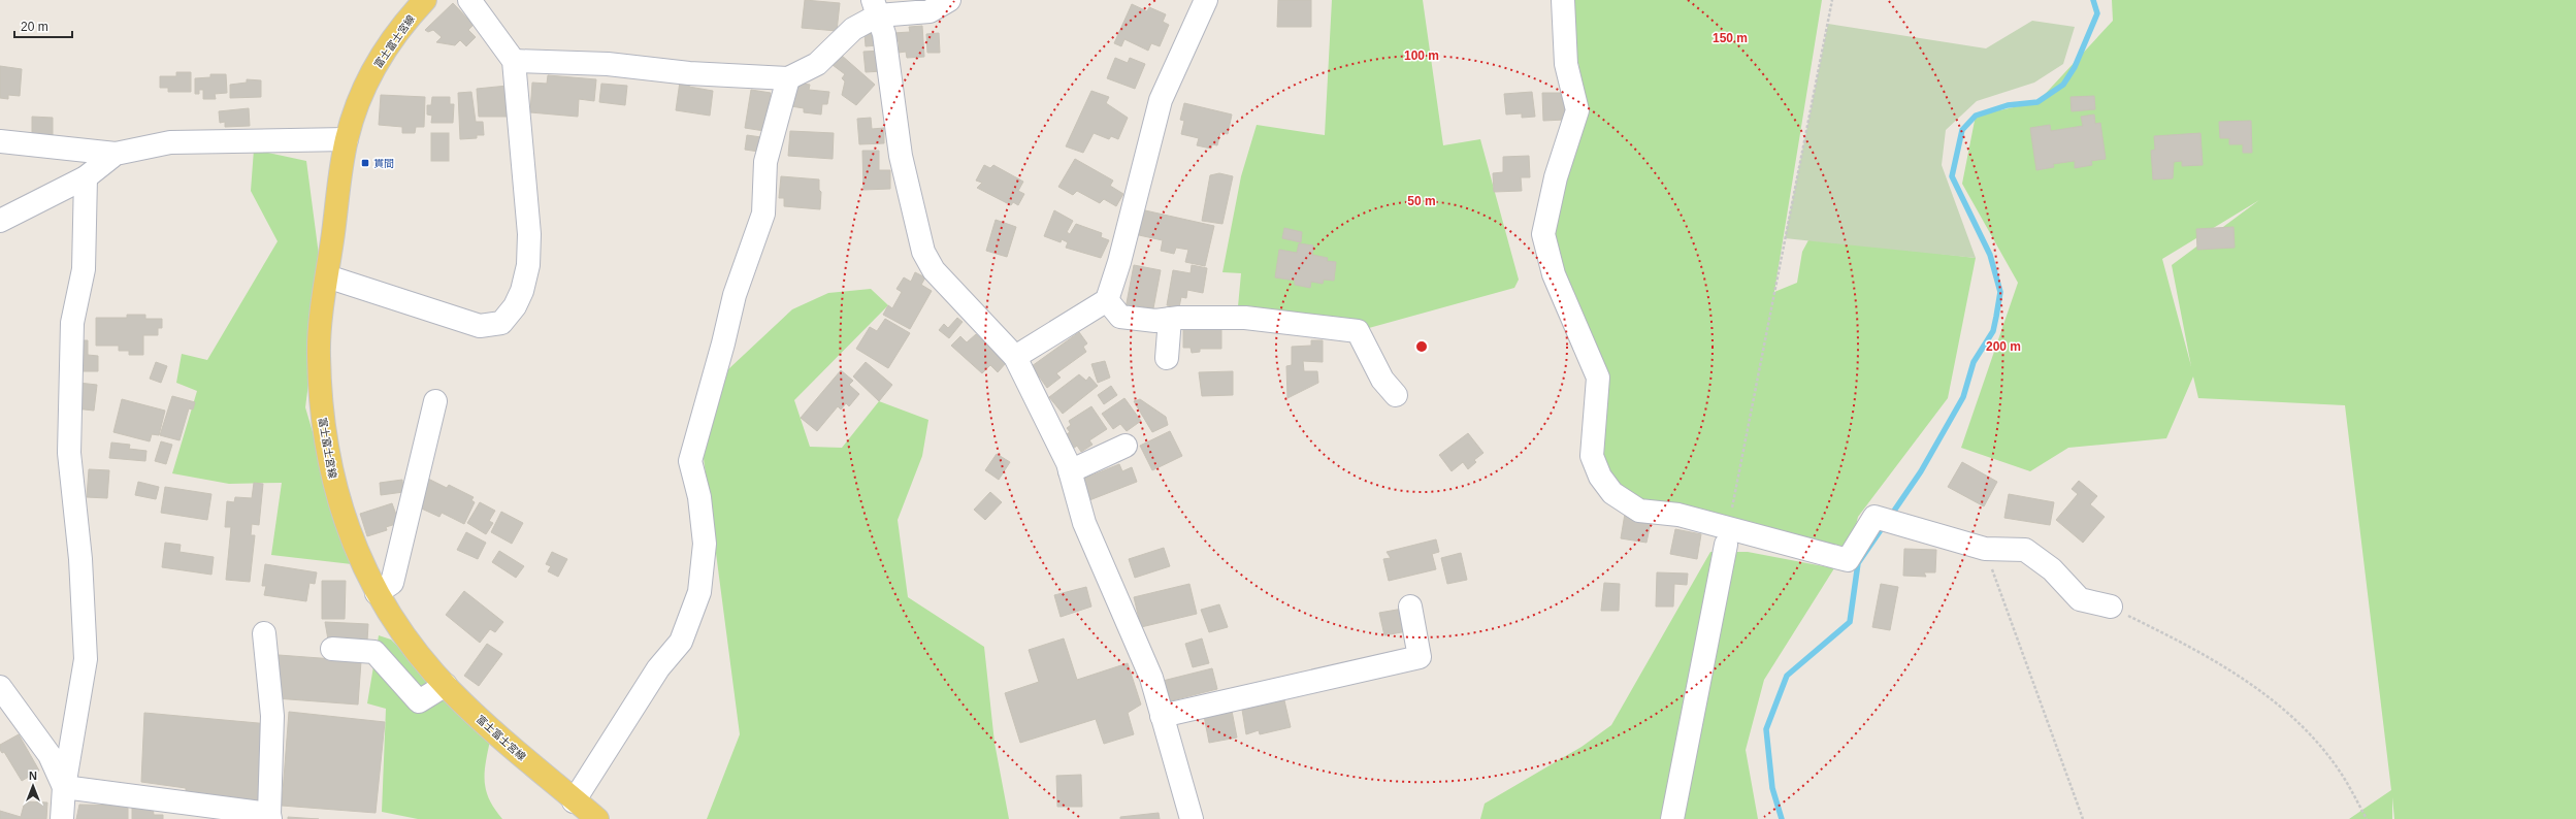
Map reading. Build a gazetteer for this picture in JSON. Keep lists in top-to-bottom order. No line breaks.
{"streets":{"main road":["富士富士宮線"]},"places":{"transit":["貫間"]},"scale_bar":"20 m","north":"top","rings":["150 m","100 m","50 m","200 m"]}
